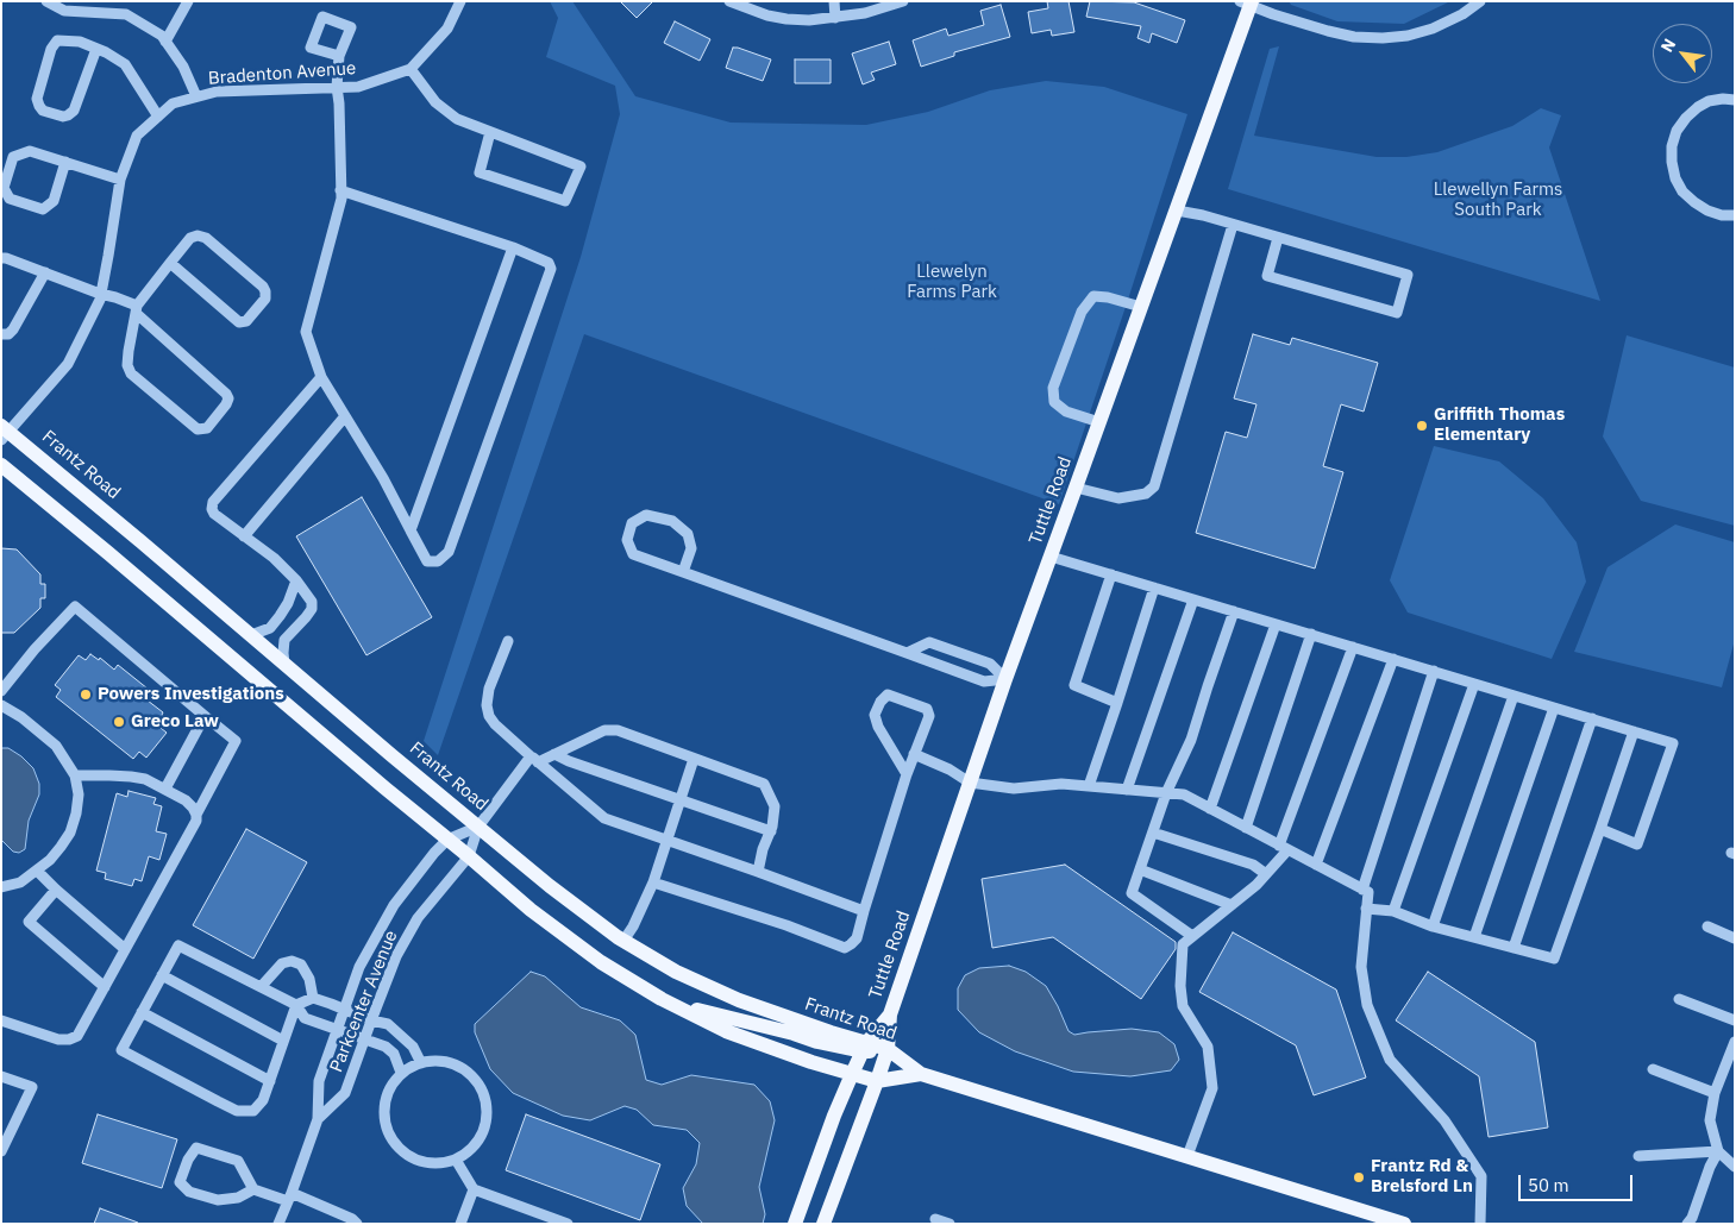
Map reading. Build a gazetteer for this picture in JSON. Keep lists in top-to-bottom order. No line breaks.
{"streets":{"main road":["Frantz Road","Tuttle Road"],"street":["Bradenton Avenue","Parkcenter Avenue"]},"crossings":[["Bradenton Avenue","Frantz Road"],["Frantz Road","Parkcenter Avenue"]],"parks":["Llewellyn Farms South Park","Llewelyn Farms Park"],"places":["Griffith Thomas Elementary","Powers Investigations","Greco Law","Frantz Rd & Brelsford Ln"],"scale_bar":"50 m","north":"top left"}
